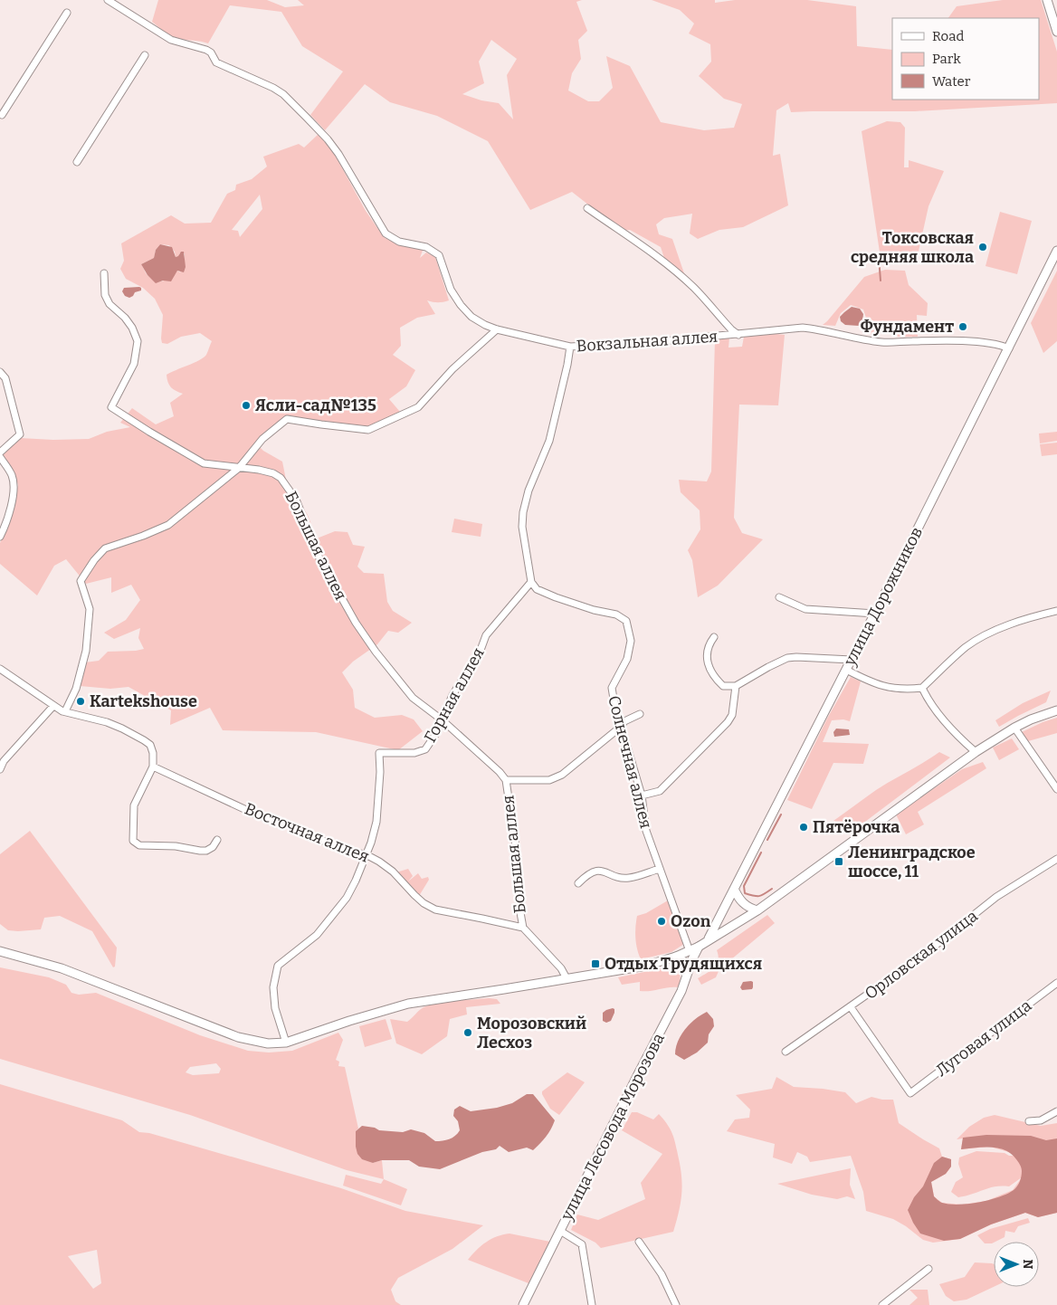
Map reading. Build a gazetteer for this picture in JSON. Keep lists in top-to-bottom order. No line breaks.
{"streets":{"main road":["улица Дорожников","улица Лесовода Морозова"],"street":["Вокзальная аллея","Большая аллея","Горная аллея","Солнечная аллея","Восточная аллея","Орловская улица","Луговая улица"]},"crossings":[["Большая аллея","Горная аллея"],["Большая аллея","Восточная аллея"],["Горная аллея","Солнечная аллея"],["Горная аллея","Восточная аллея"],["Орловская улица","Луговая улица"]],"places":{"other":["Токсовская средняя школа","Фундамент","Ясли-сад№135","Kartekshouse","Пятёрочка","Ozon","Морозовский Лесхоз"],"transit":["Ленинградское шоссе, 11","Отдых Трудящихся"]},"legend":["Road","Park","Water"],"north":"right"}
